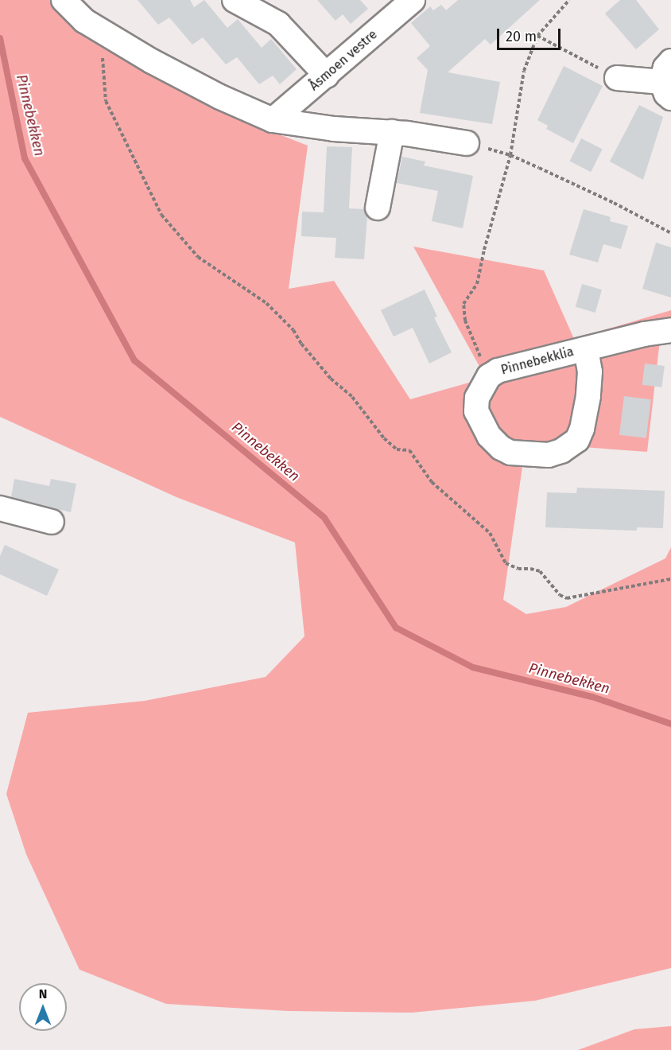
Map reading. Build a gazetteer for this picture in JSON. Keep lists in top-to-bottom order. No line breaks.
{"streets":{"street":["Åsmoen vestre","Pinnebekklia"]},"water":["Pinnebekken"],"scale_bar":"20 m","north":"top"}
